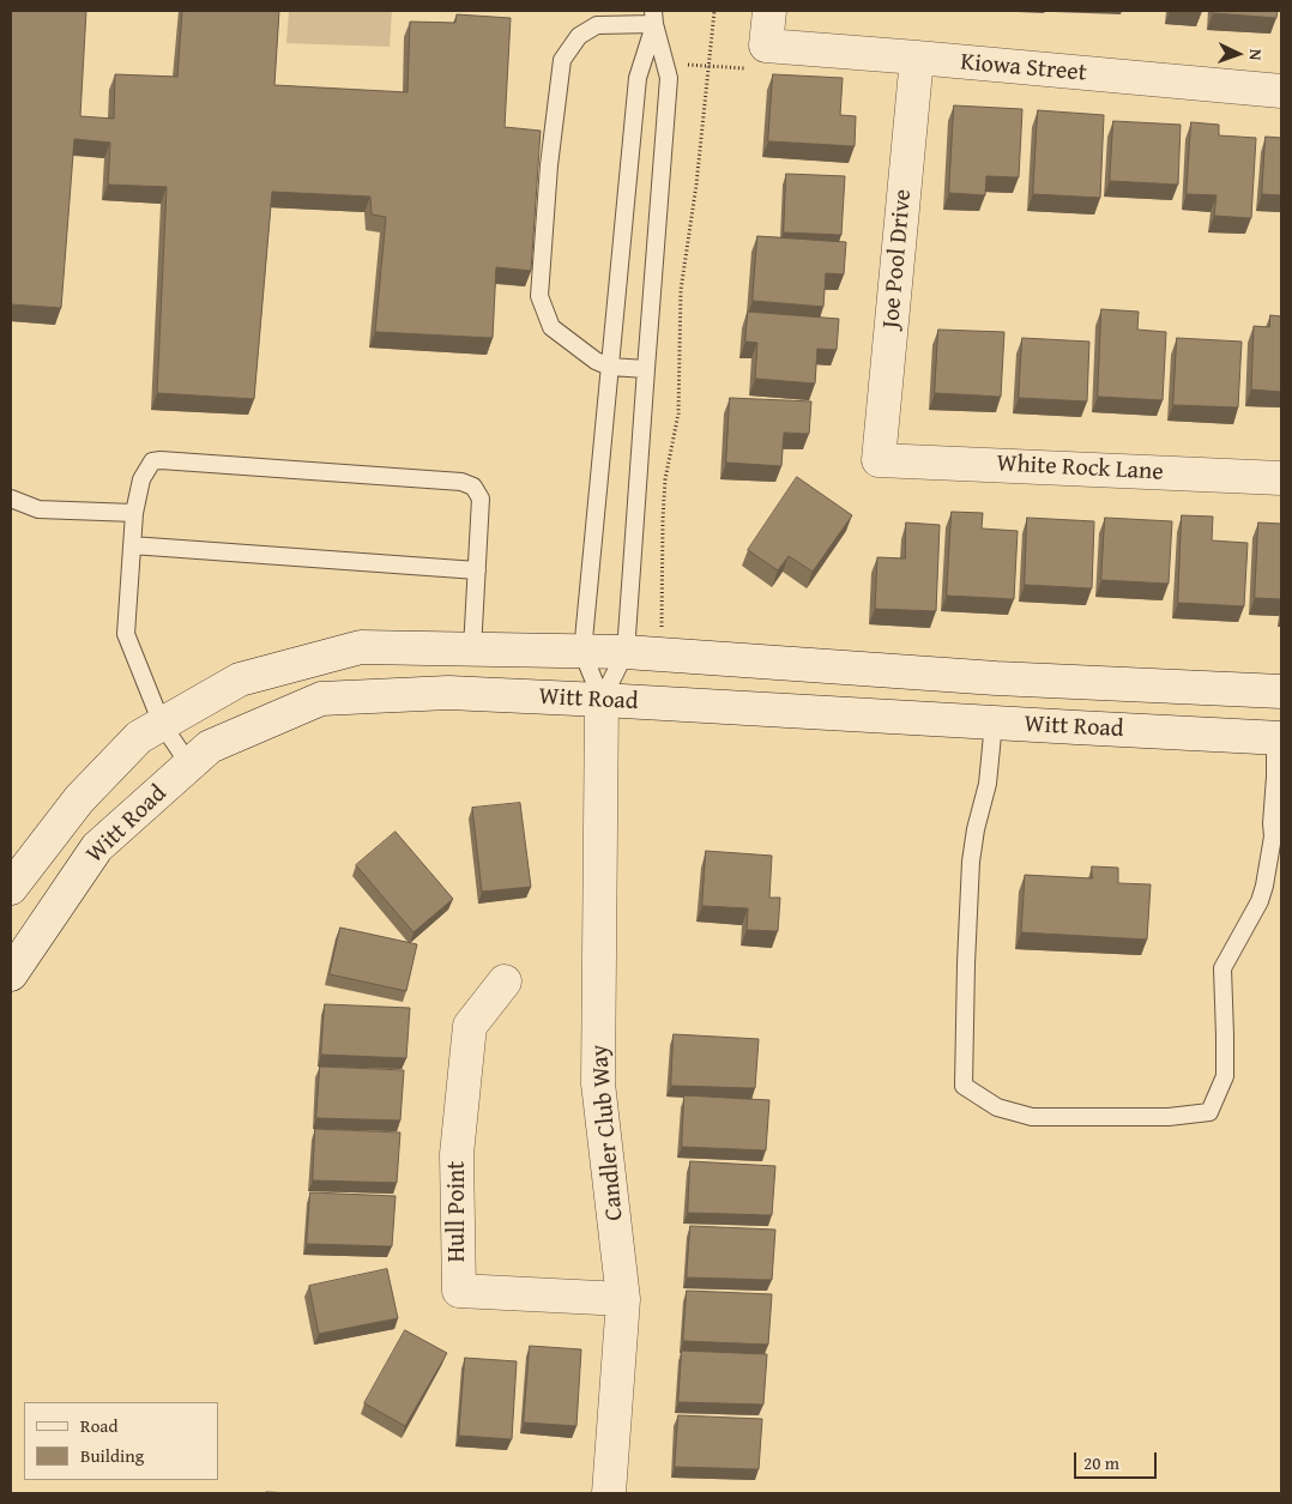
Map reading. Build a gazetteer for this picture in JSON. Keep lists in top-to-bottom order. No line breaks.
{"streets":{"street":["Kiowa Street","Joe Pool Drive","White Rock Lane","Witt Road","Candler Club Way","Hull Point"]},"crossings":[["Kiowa Street","Joe Pool Drive"],["Joe Pool Drive","White Rock Lane"],["Witt Road","Candler Club Way"],["Candler Club Way","Hull Point"]],"legend":["Road","Building"],"scale_bar":"20 m","north":"right"}
